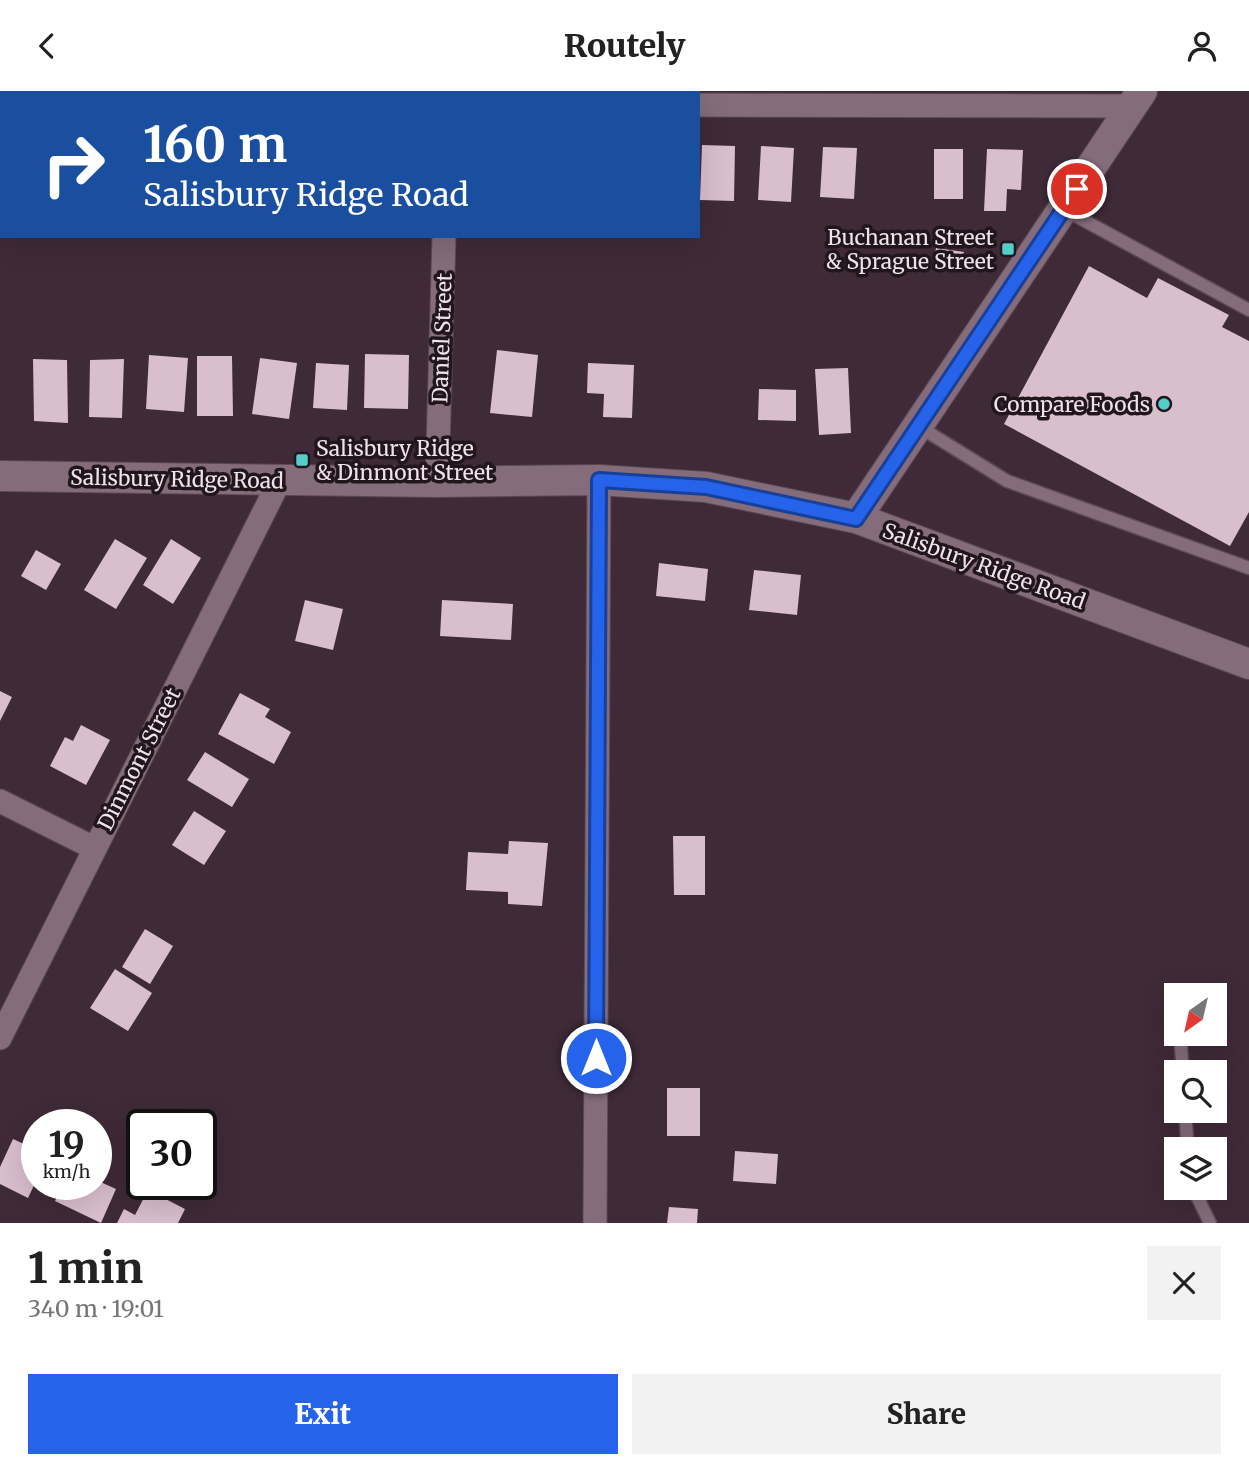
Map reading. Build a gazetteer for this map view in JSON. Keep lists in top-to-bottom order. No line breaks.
{"streets":{"street":["Daniel Street","Salisbury Ridge Road","Dinmont Street"]},"crossings":[["Daniel Street","Salisbury Ridge Road"],["Salisbury Ridge Road","Dinmont Street"]],"places":{"transit":["Buchanan Street & Sprague Street","Salisbury Ridge & Dinmont Street"],"other":["Compare Foods"]},"north":"bottom left","page":{"header":"Routely","turn":["160 m","Salisbury Ridge Road"],"speed":"19 km/h","limit":"30","heading":["1 min","340 m · 19:01"],"buttons":["Exit","Share"]}}
